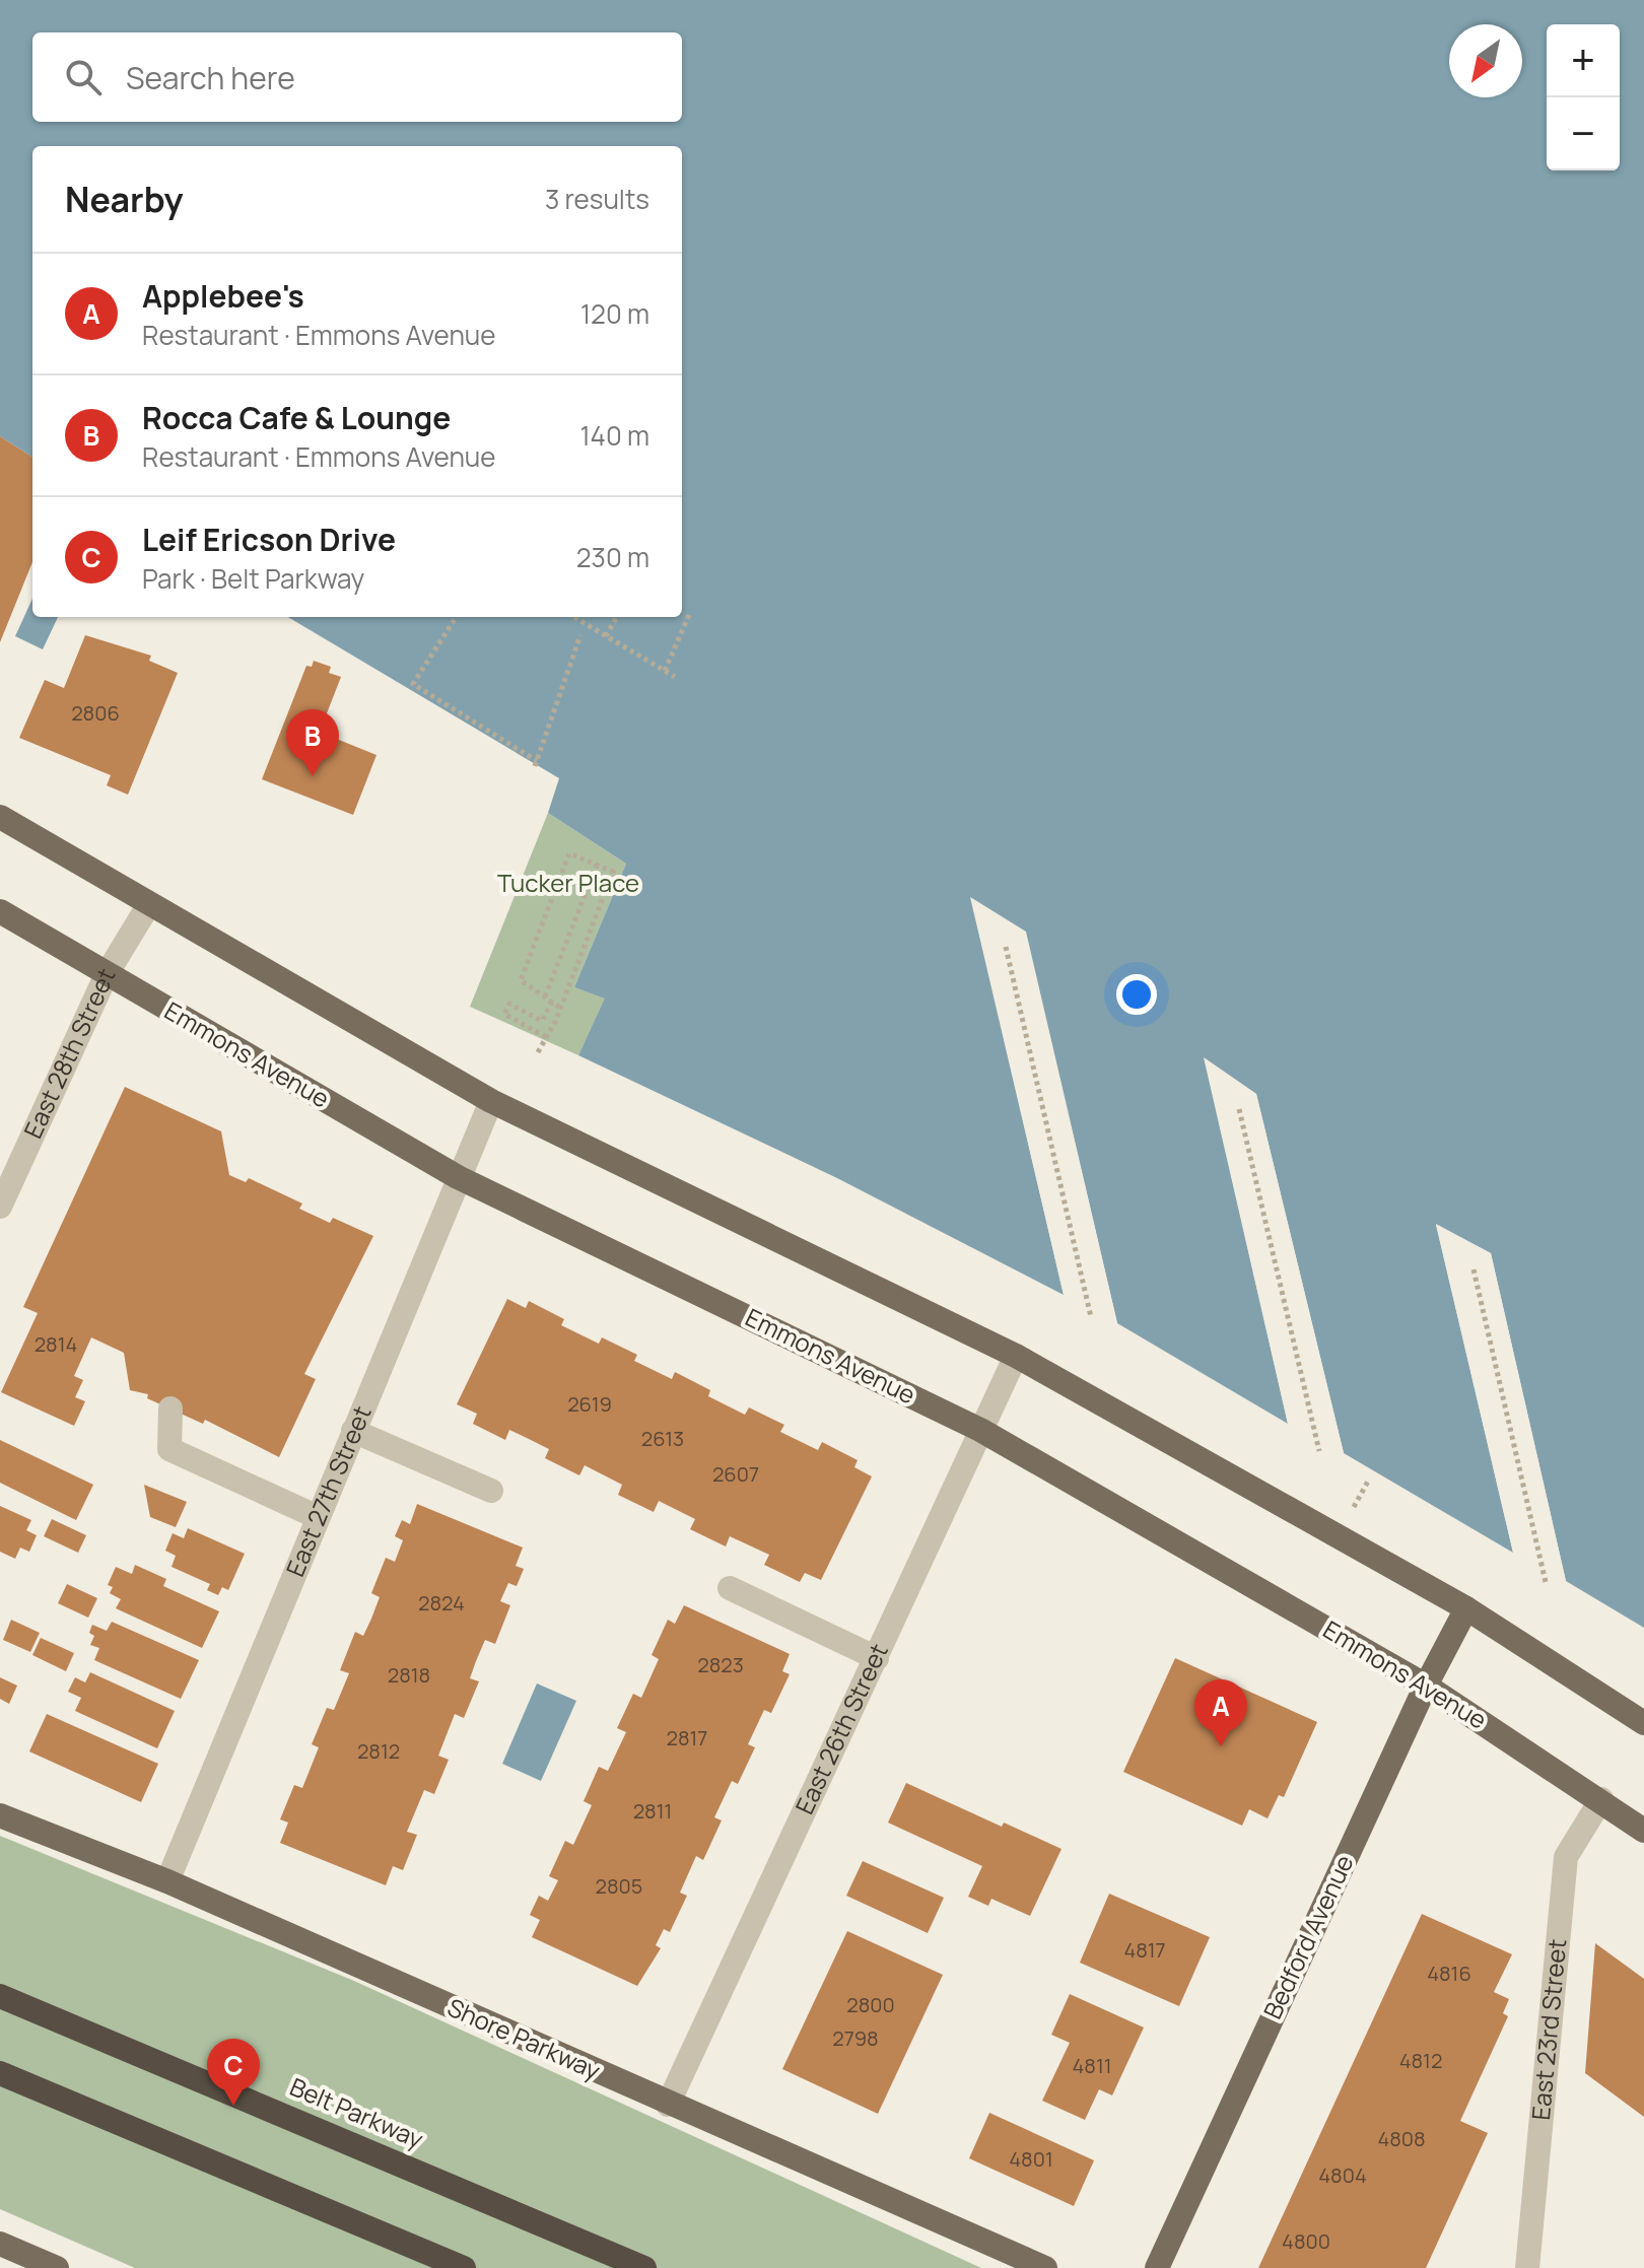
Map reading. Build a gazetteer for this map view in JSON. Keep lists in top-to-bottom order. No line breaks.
{"streets":{"highway":["Belt Parkway"],"main road":["Emmons Avenue","Bedford Avenue","Shore Parkway"],"street":["East 28th Street","East 27th Street","East 26th Street","East 23rd Street"]},"crossings":[["East 28th Street","Emmons Avenue"],["Emmons Avenue","East 27th Street"],["Emmons Avenue","East 26th Street"],["Emmons Avenue","Bedford Avenue"],["Emmons Avenue","East 23rd Street"],["East 27th Street","Shore Parkway"],["East 26th Street","Shore Parkway"]],"parks":["Tucker Place"],"house_numbers":["2806","2814","2619","2613","2607","2824","2823","2818","2817","2812","2811","2805","4817","4816","2800","2798","4812","4811","4808","4801","4804","4800"],"north":"bottom left","page":{"map_buttons":["+","−"],"search":"Search here","heading":["Nearby","3 results"],"list":[{"mark":"A","name":"Applebee's","note":"Restaurant · Emmons Avenue","value":"120 m"},{"mark":"B","name":"Rocca Cafe & Lounge","note":"Restaurant · Emmons Avenue","value":"140 m"},{"mark":"C","name":"Leif Ericson Drive","note":"Park · Belt Parkway","value":"230 m"}],"pins":["B","A","C"]}}
